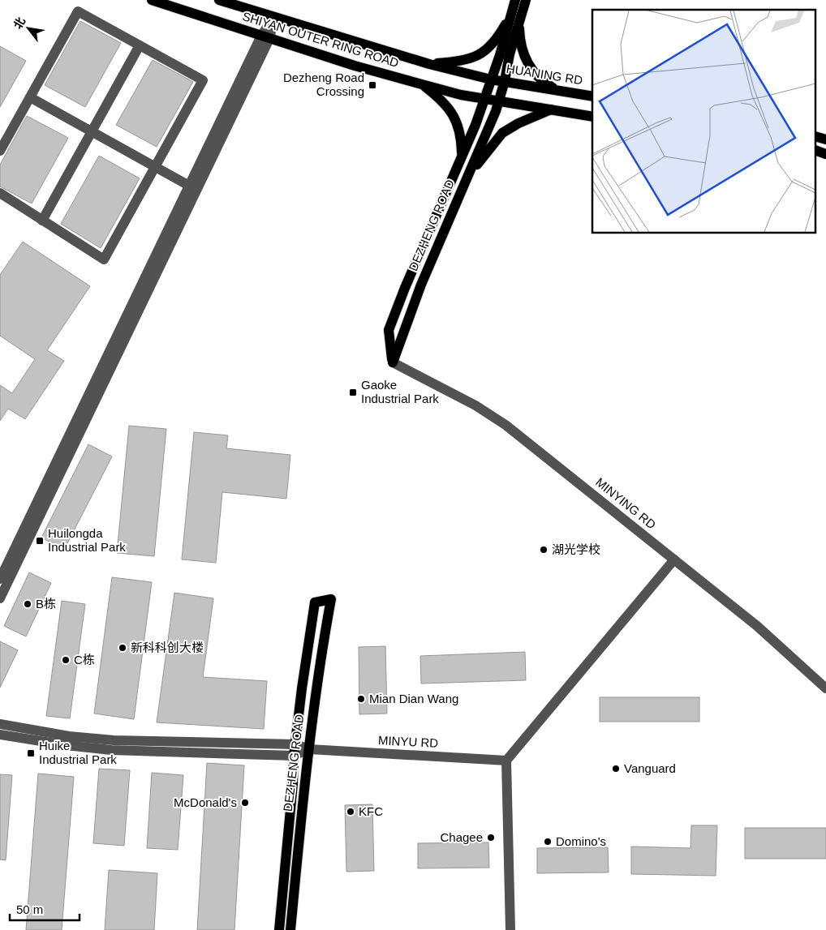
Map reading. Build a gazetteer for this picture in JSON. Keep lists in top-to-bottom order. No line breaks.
{"streets":{"main road":["SHIYAN OUTER RING ROAD","HUANING RD","DEZHENG ROAD"],"street":["MINYING RD","MINYU RD"]},"crossings":[["SHIYAN OUTER RING ROAD","HUANING RD"],["SHIYAN OUTER RING ROAD","DEZHENG ROAD"],["HUANING RD","DEZHENG ROAD"],["DEZHENG ROAD","MINYING RD"],["DEZHENG ROAD","MINYU RD"]],"places":{"transit":["Dezheng Road Crossing","Gaoke Industrial Park","Huilongda Industrial Park","Huike Industrial Park"],"other":["湖光学校","B栋","新科科创大楼","C栋","Mian Dian Wang","Vanguard","McDonald's","KFC","Chagee","Domino's"]},"scale_bar":"50 m","north":"top left"}
